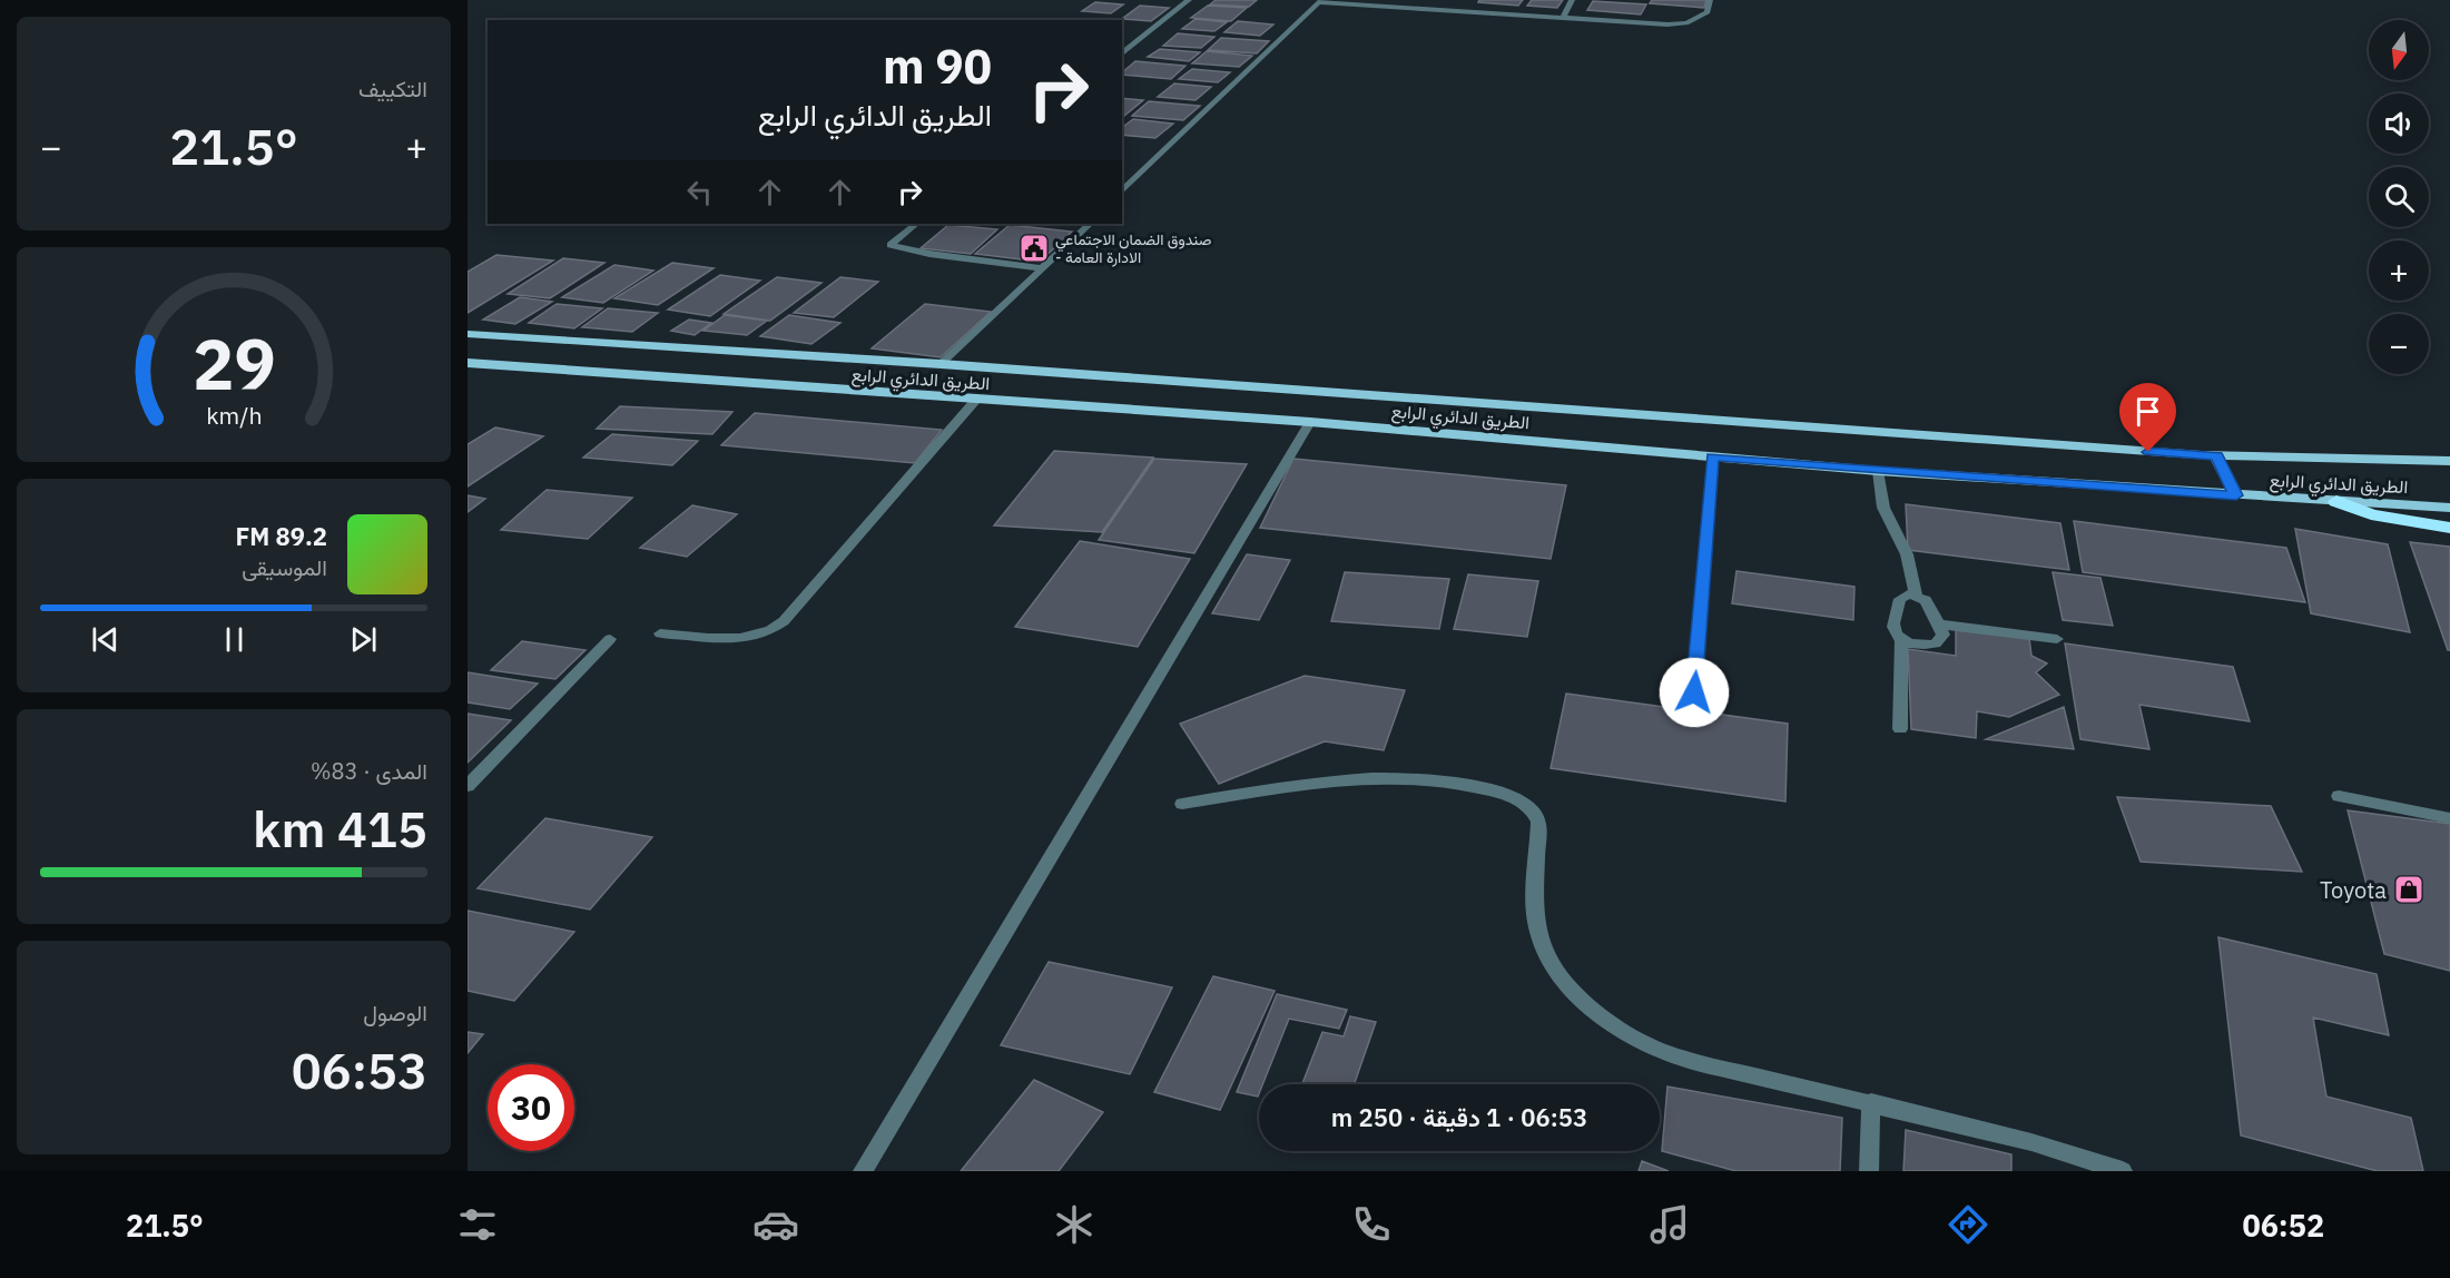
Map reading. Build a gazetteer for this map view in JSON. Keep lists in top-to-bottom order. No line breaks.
{"streets":{"main road":["الطريق الدائري الرابع"]},"places":{"public building":["صندوق الضمان الاجتماعي - الادارة العامة"],"shop":["Toyota"]},"north":"bottom","page":{"tile":["التكييف",["المدى · 83%","415 km"],["الوصول","06:53"]],"map_buttons":["+","−"],"turn":["90 m","الطريق الدائري الرابع"],"heat":["−","21.5°","+"],"song":["89.2 FM","الموسيقى"],"limit":"30","trip":"06:53 · 1 دقيقة · 250 m","tabs":["06:52","21.5°"],"gauge":["29","km/h"]}}
